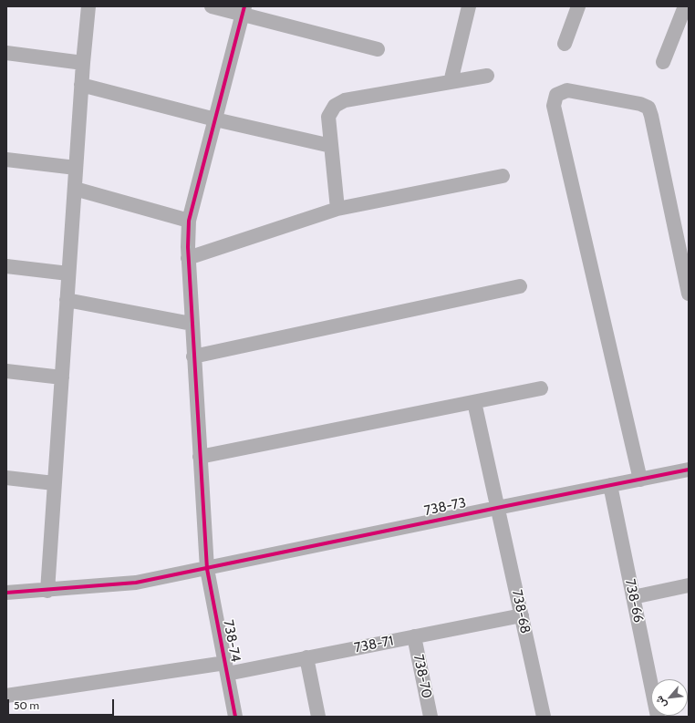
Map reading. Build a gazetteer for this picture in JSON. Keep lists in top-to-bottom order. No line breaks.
{"streets":{"street":["738-73","738-66","738-68","738-74","738-71","738-70"]},"crossings":[["738-73","738-66"],["738-73","738-68"],["738-73","738-74"],["738-68","738-71"],["738-74","738-71"],["738-71","738-70"]],"scale_bar":"50 m","north":"bottom left"}
